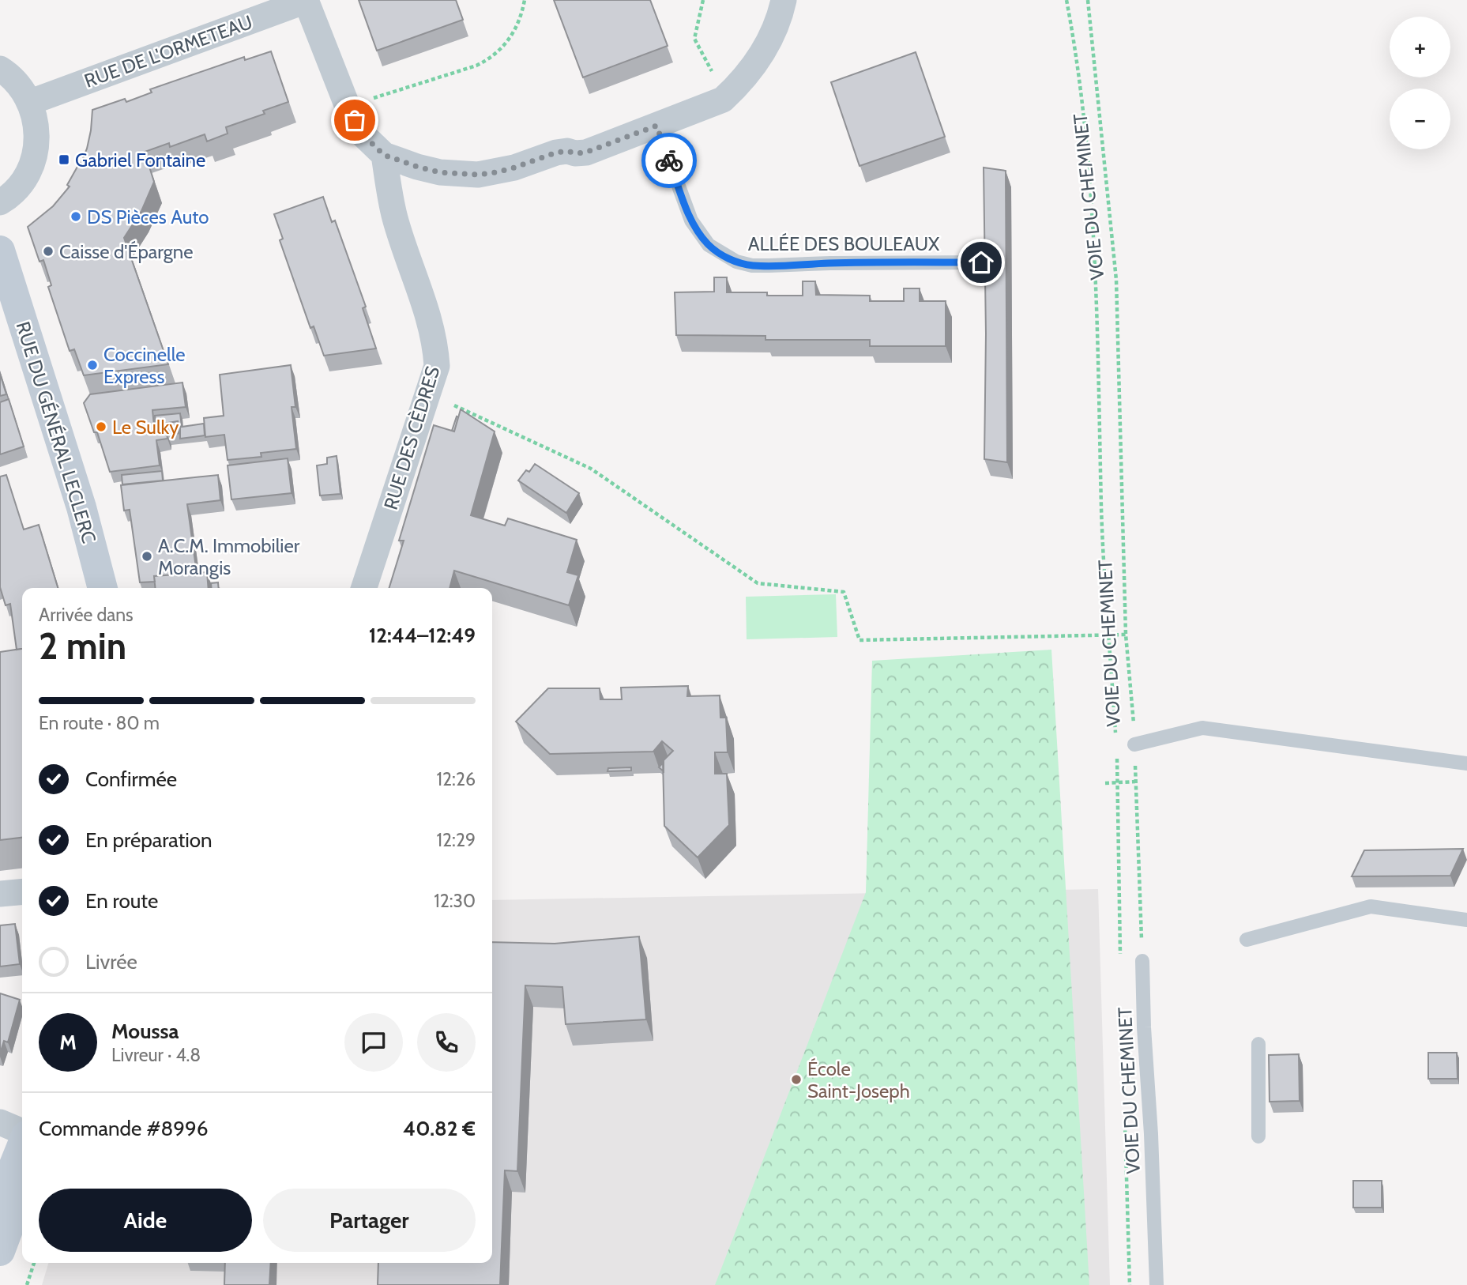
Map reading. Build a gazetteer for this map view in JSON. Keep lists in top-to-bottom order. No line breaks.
{"streets":{"main road":["RUE DU GÉNÉRAL LECLERC"],"street":["RUE DE L'ORMETEAU","RUE DES CÈDRES"],"lane":["VOIE DU CHEMINET","ALLÉE DES BOULEAUX"]},"crossings":[["RUE DE L'ORMETEAU","ALLÉE DES BOULEAUX"],["RUE DE L'ORMETEAU","RUE DES CÈDRES"]],"places":{"transit":["Gabriel Fontaine"],"other":["DS Pièces Auto","Caisse d'Épargne","Coccinelle Express","Le Sulky","A.C.M. Immobilier Morangis","École Saint-Joseph"]},"page":{"map_buttons":["+","−"],"heading":["2 min","Arrivée dans","12:44–12:49"],"panel":["Moussa","Livreur · 4.8","Commande #8996","40.82 €"],"bar":"En route · 80 m","list":[["Confirmée","12:26"],["En préparation","12:29"],["En route","12:30"],"Livrée"],"round":"M","buttons":["Aide","Partager"]}}
